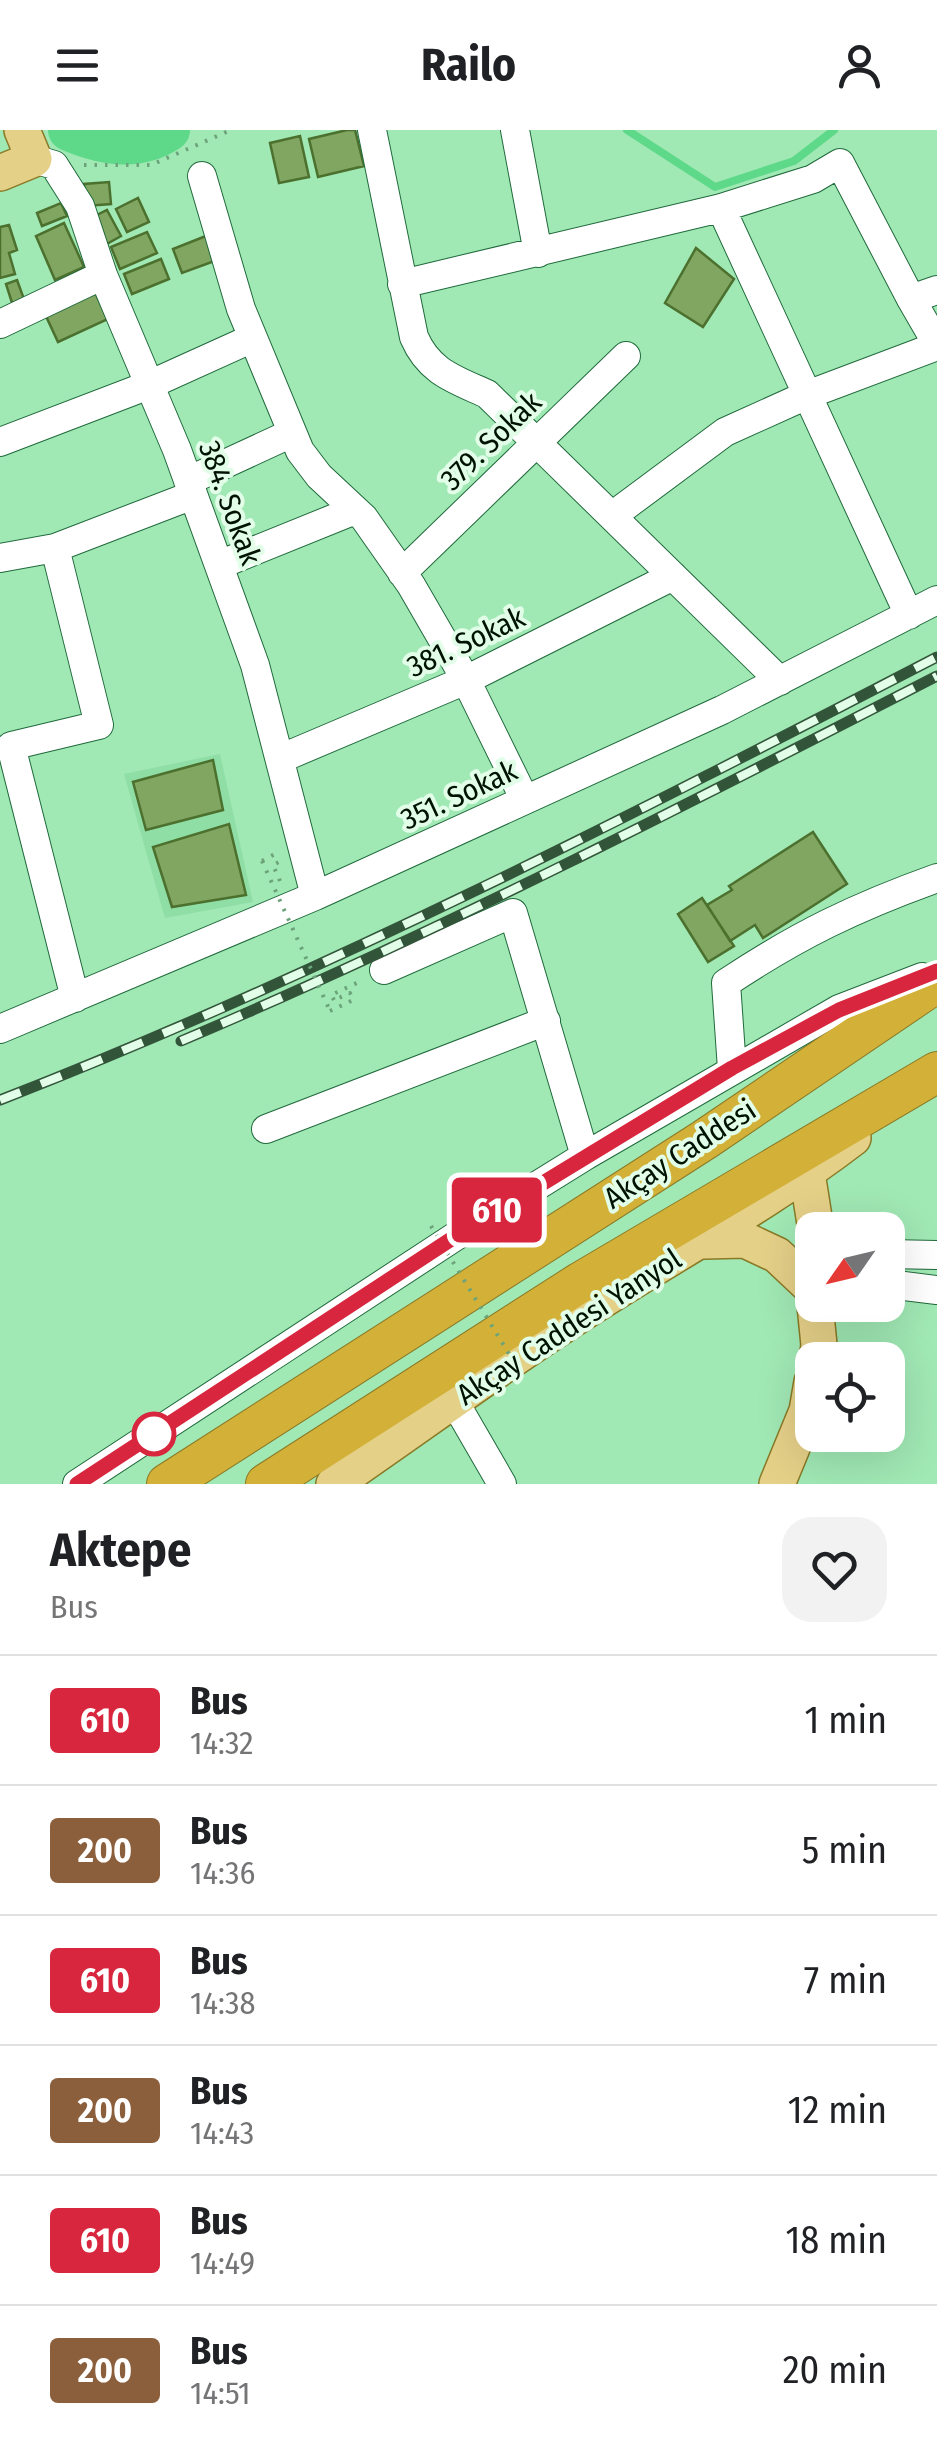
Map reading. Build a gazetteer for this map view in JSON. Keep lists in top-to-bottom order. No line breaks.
{"streets":{"highway":["Akçay Caddesi"],"main road":["Akçay Caddesi Yanyol"],"street":["379. Sokak","384. Sokak","381. Sokak","351. Sokak"]},"crossings":[["384. Sokak","381. Sokak"],["384. Sokak","351. Sokak"],["Akçay Caddesi","Akçay Caddesi Yanyol"]],"lines":["bus line 610"],"north":"bottom left","page":{"header":"Railo","on_map":"610","heading":["Aktepe","Bus"],"list":[{"mark":"610","name":"Bus","note":"14:32","value":"1 min"},{"mark":"200","name":"Bus","note":"14:36","value":"5 min"},{"mark":"610","name":"Bus","note":"14:38","value":"7 min"},{"mark":"200","name":"Bus","note":"14:43","value":"12 min"},{"mark":"610","name":"Bus","note":"14:49","value":"18 min"},{"mark":"200","name":"Bus","note":"14:51","value":"20 min"}]}}
